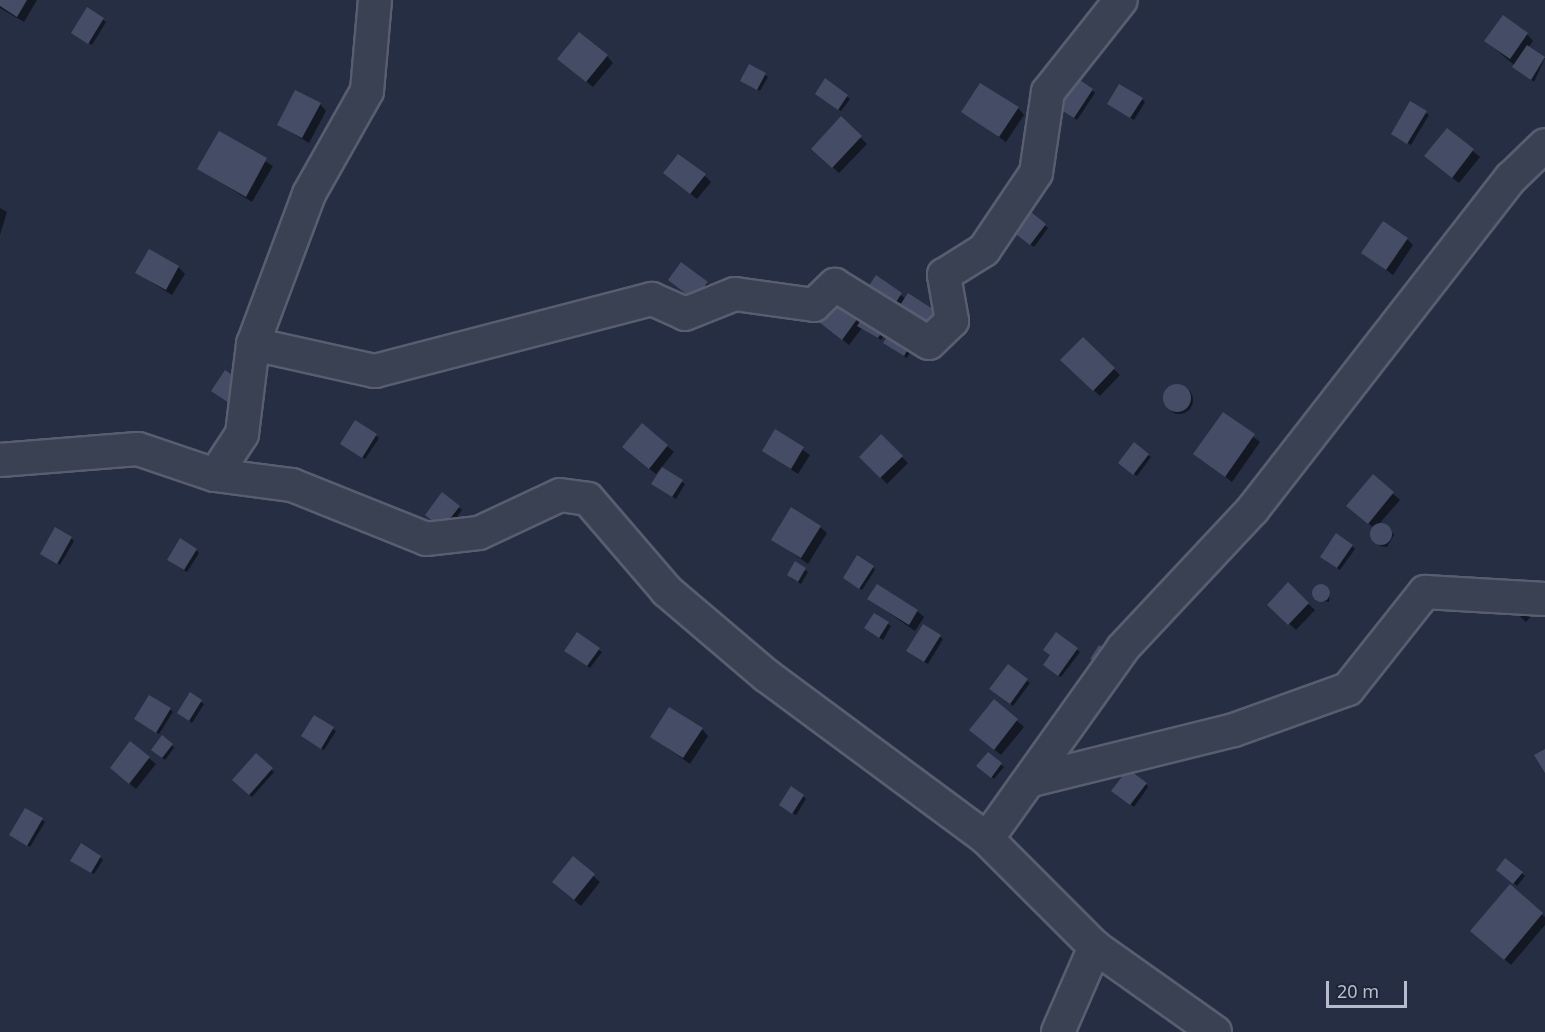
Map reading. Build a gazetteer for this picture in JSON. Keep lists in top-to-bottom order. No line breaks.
{"scale_bar":"20 m"}
